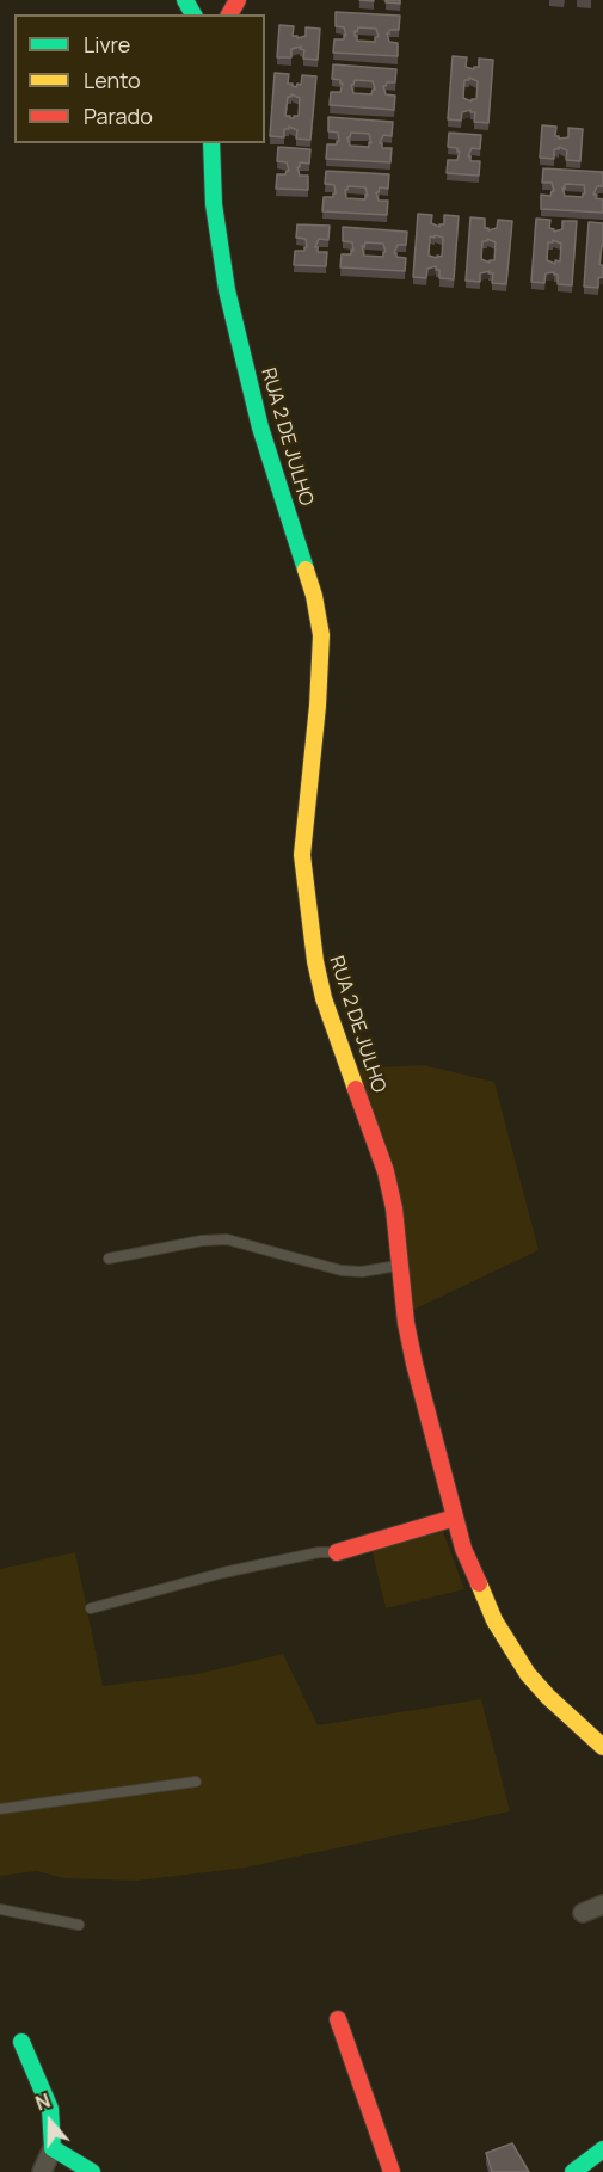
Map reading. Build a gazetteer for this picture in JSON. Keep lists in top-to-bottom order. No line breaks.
{"streets":{"main road":["RUA 2 DE JULHO"]},"legend":["Livre","Lento","Parado"],"north":"top"}
